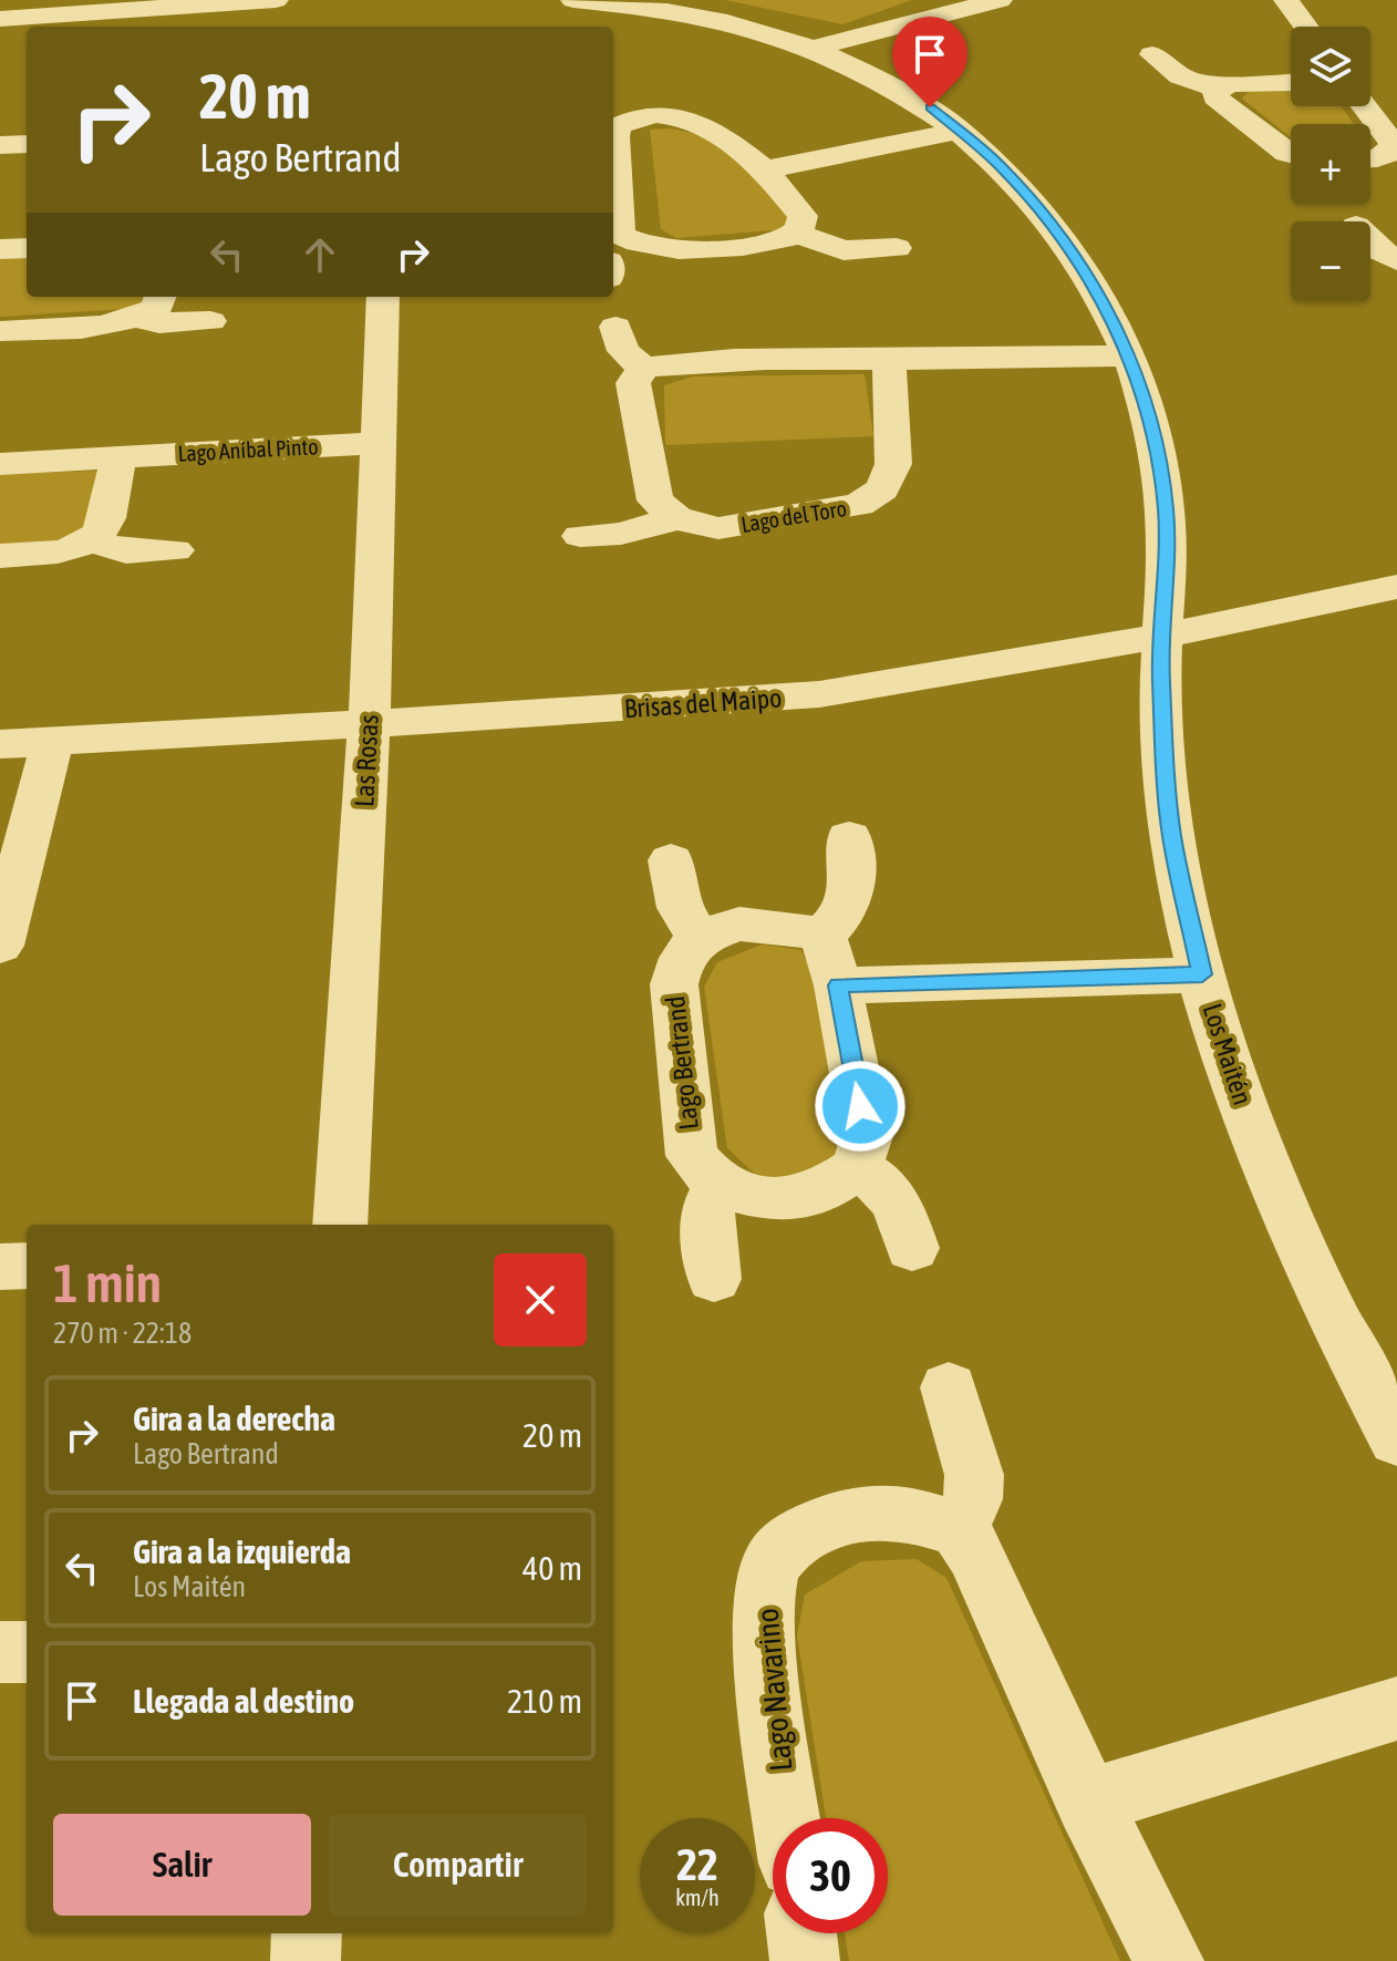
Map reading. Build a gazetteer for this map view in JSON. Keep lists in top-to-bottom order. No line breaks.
{"streets":{"street":["Lago Aníbal Pinto","Lago del Toro","Brisas del Maipo","Las Rosas","Los Maitén","Lago Bertrand","Lago Navarino"]},"crossings":[["Lago Aníbal Pinto","Las Rosas"],["Brisas del Maipo","Las Rosas"],["Brisas del Maipo","Los Maitén"]],"page":{"map_buttons":["+","−"],"turn":["20 m","Lago Bertrand"],"heading":["1 min","270 m · 22:18"],"list":[{"name":"Gira a la derecha","note":"Lago Bertrand","value":"20 m"},{"name":"Gira a la izquierda","note":"Los Maitén","value":"40 m"},{"name":"Llegada al destino","value":"210 m"}],"buttons":["Salir","Compartir"],"speed":"22 km/h","limit":"30"}}
